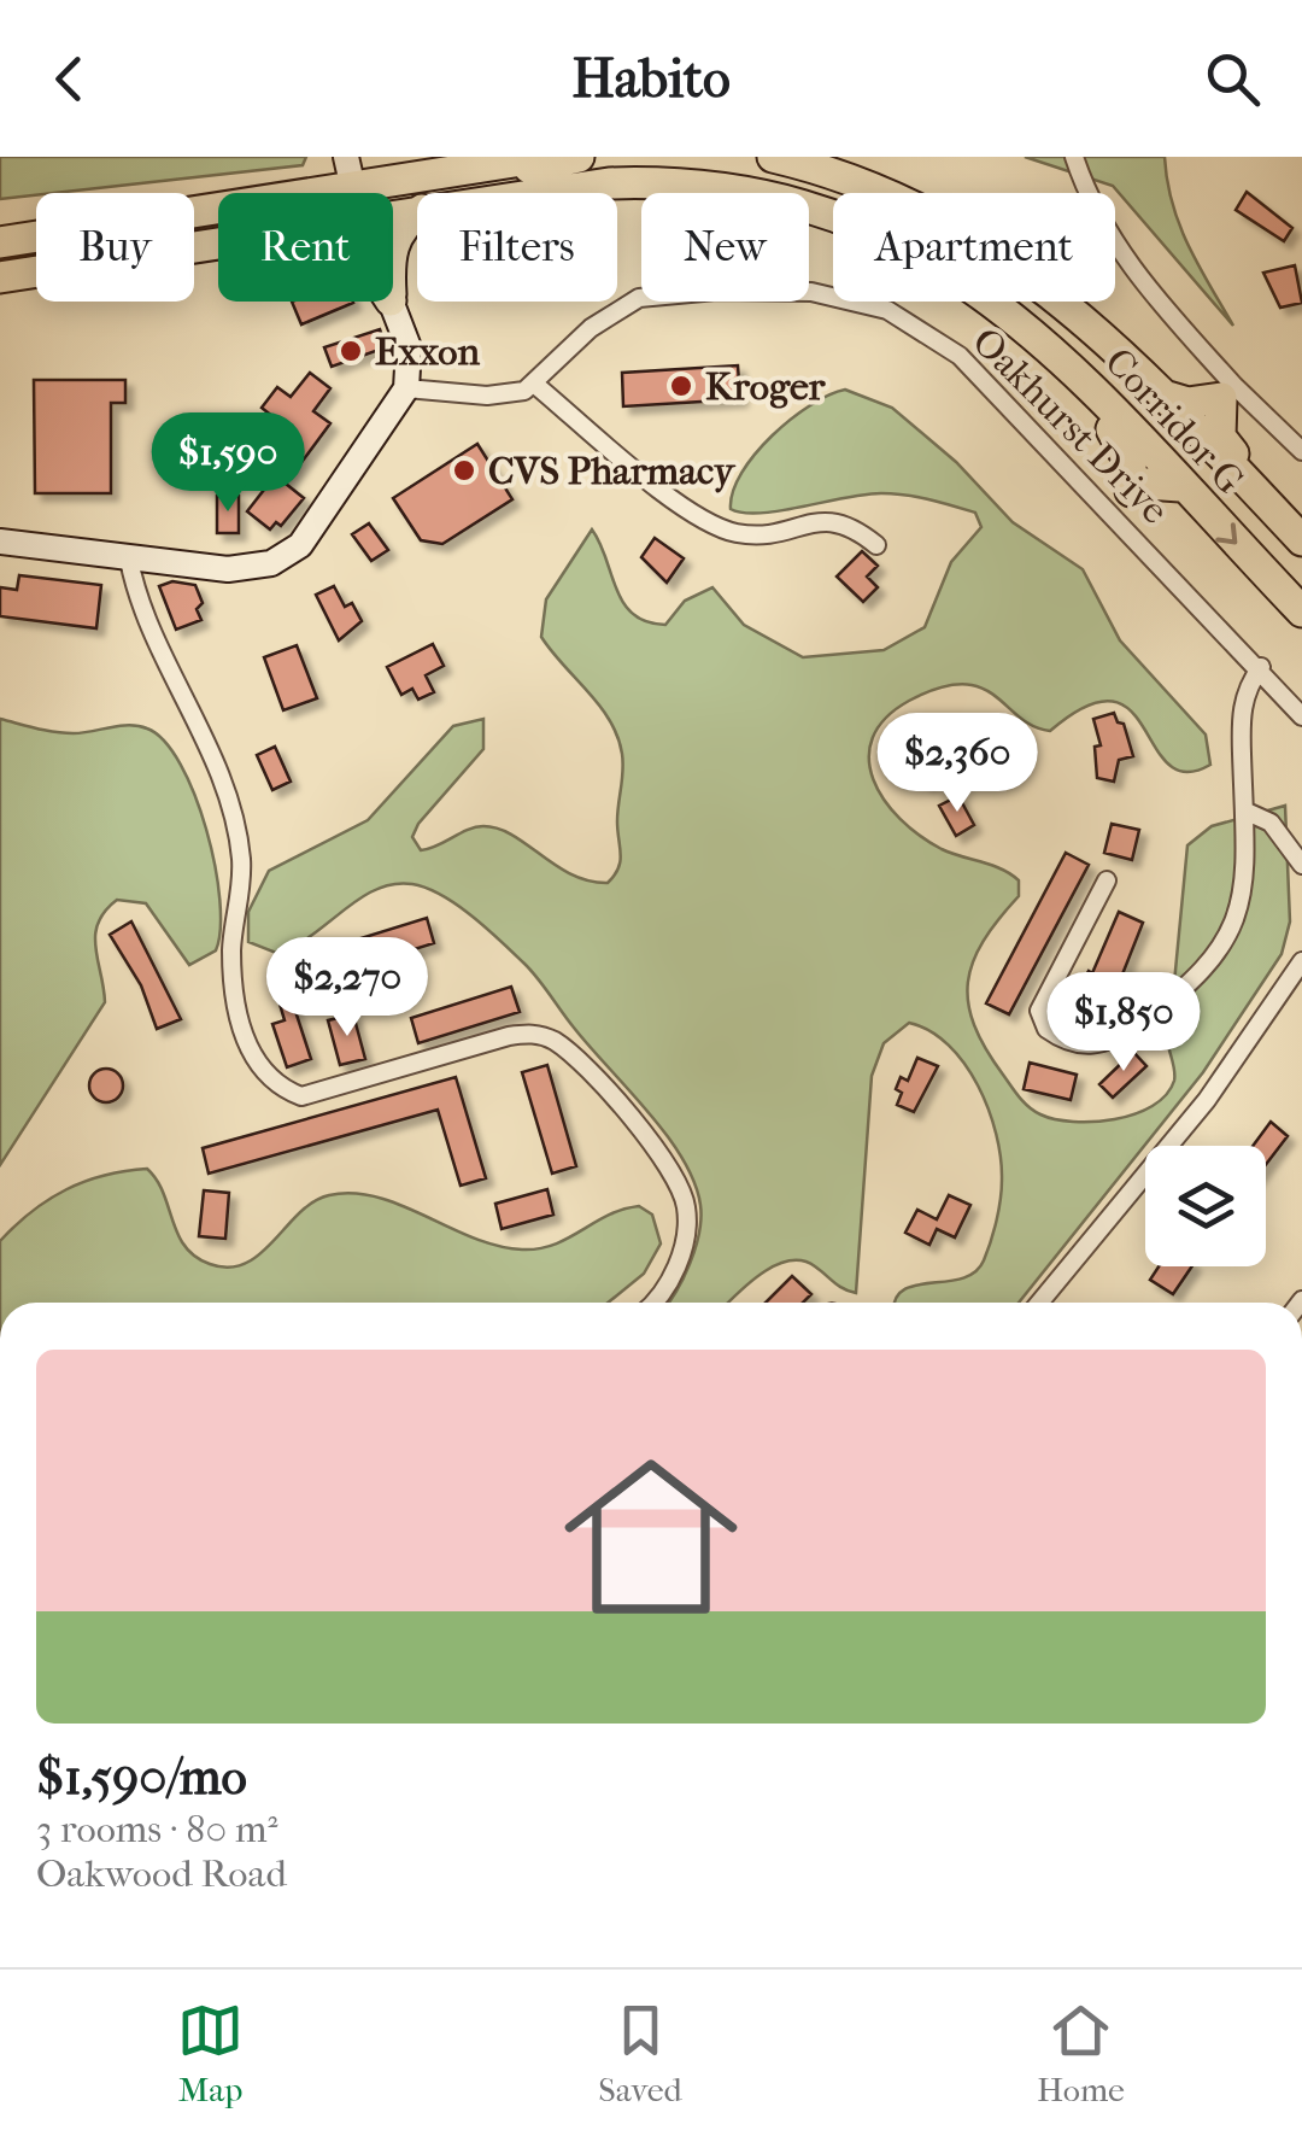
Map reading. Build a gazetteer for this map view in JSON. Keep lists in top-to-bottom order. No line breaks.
{"streets":{"highway":["Corridor G"],"street":["Oakhurst Drive"]},"places":["Exxon","Kroger","CVS Pharmacy"],"page":{"header":"Habito","chip":["Buy","Rent","Filters","New","Apartment"],"price":["$1,590","$2,360","$2,270","$1,850"],"list":[{"name":"$1,590/mo","note":"3 rooms · 80 m² · Oakwood Road"}],"tabs":["Map","Saved","Home"]}}
